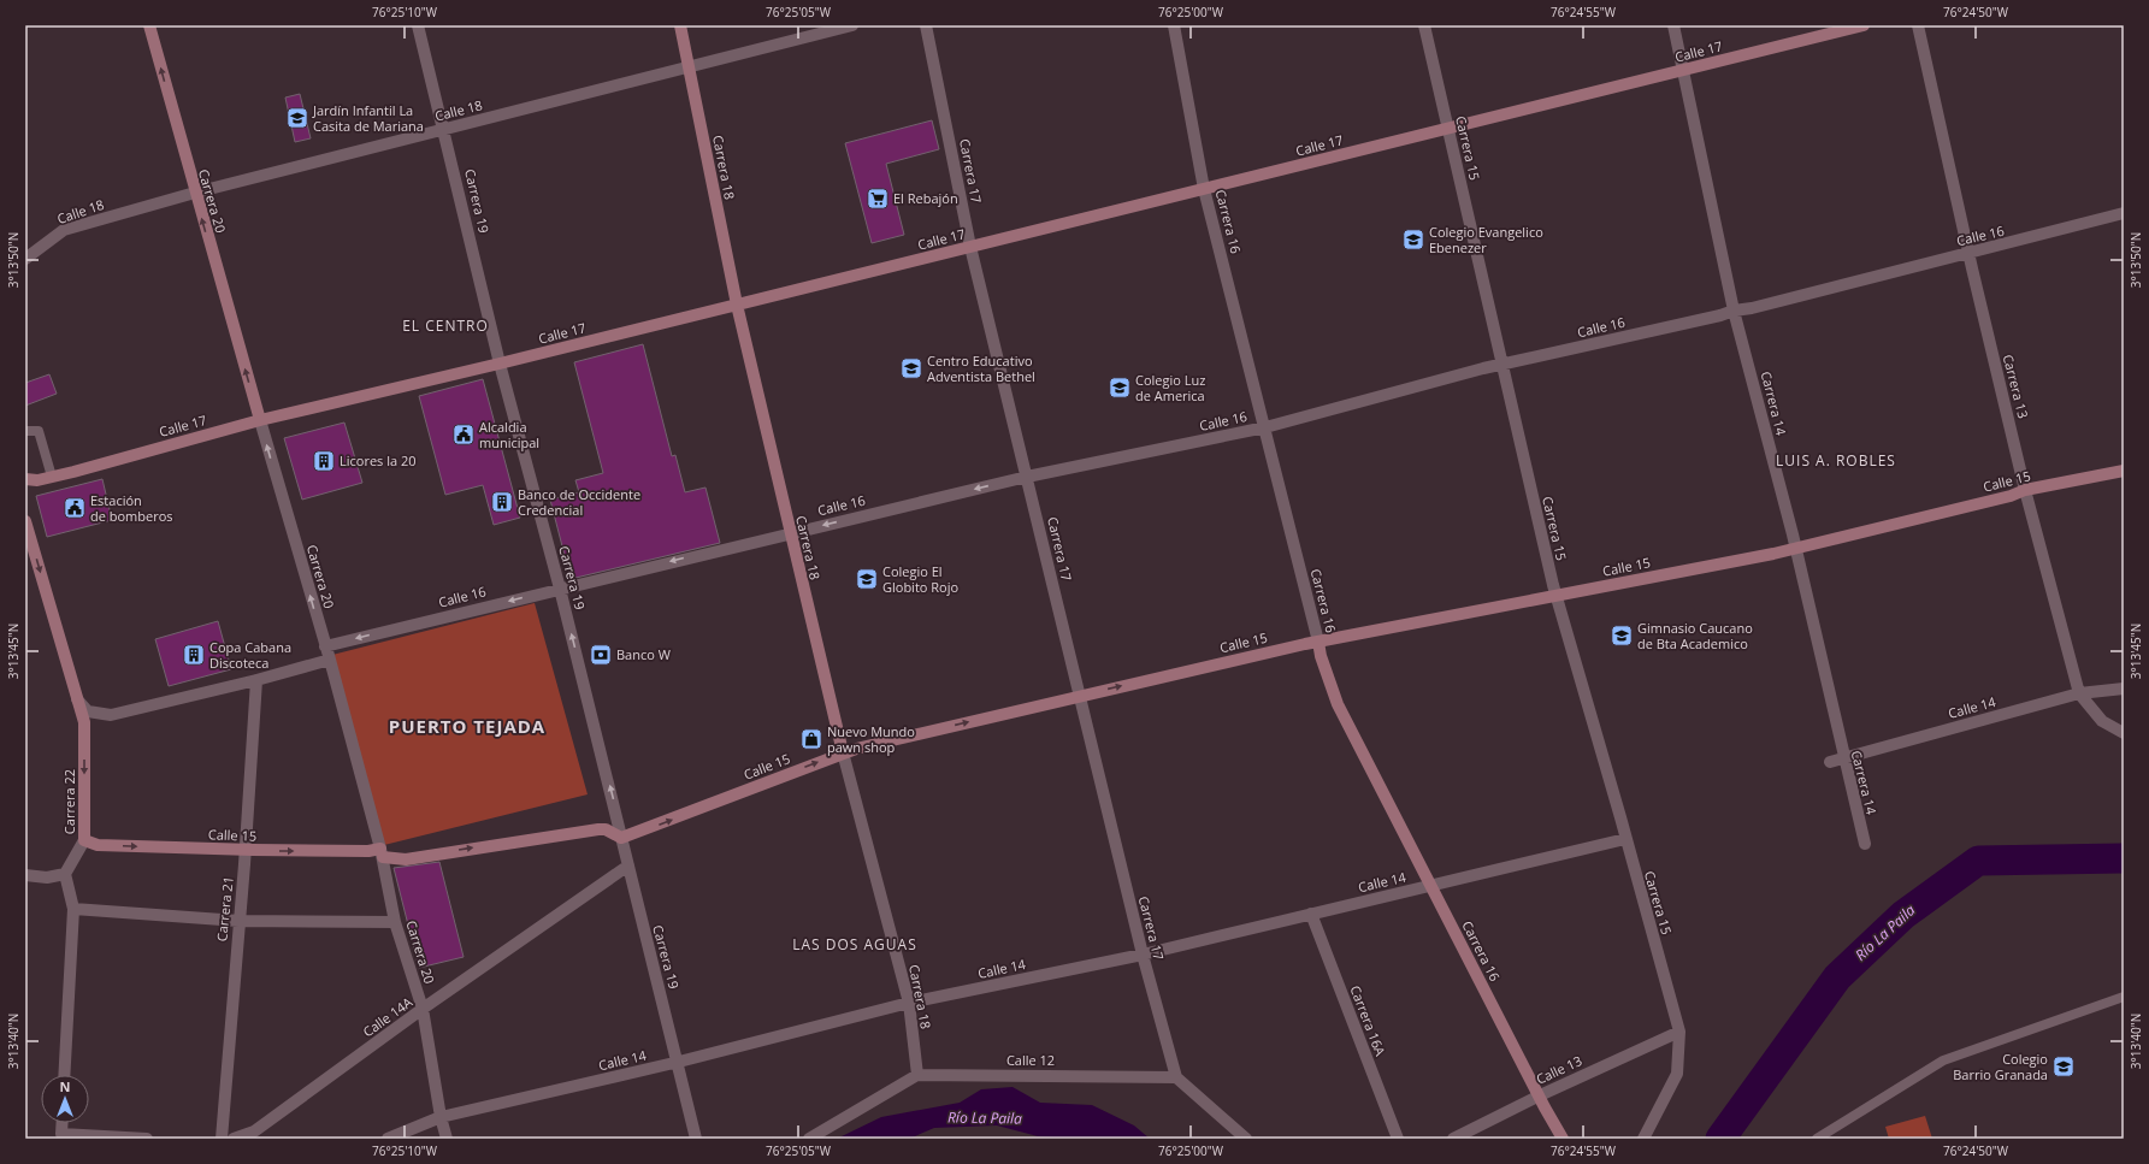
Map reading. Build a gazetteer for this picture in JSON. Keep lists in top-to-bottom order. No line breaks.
{"streets":{"street":["Calle 17","Calle 18","Carrera 15","Carrera 18","Carrera 17","Carrera 20","Carrera 19","Carrera 16","Calle 16","Carrera 13","Carrera 14","Calle 15","Calle 14","Carrera 22","Carrera 21","Calle 14A","Carrera 16A","Calle 12","Calle 13"]},"crossings":[["Calle 17","Carrera 15"],["Calle 17","Carrera 18"],["Calle 17","Carrera 17"],["Calle 17","Carrera 20"],["Calle 17","Carrera 19"],["Calle 17","Carrera 16"],["Calle 17","Carrera 14"],["Calle 18","Carrera 18"],["Calle 18","Carrera 20"],["Calle 18","Carrera 19"],["Carrera 15","Calle 16"],["Carrera 15","Calle 15"],["Carrera 15","Calle 14"],["Carrera 15","Calle 13"],["Carrera 18","Calle 16"],["Carrera 18","Calle 15"],["Carrera 18","Calle 14"],["Carrera 18","Calle 12"],["Carrera 17","Calle 16"],["Carrera 17","Calle 15"],["Carrera 17","Calle 14"],["Carrera 17","Calle 12"],["Carrera 20","Calle 16"],["Carrera 20","Calle 15"],["Carrera 20","Calle 14"],["Carrera 20","Calle 14A"],["Carrera 19","Calle 16"],["Carrera 19","Calle 15"],["Carrera 19","Calle 14"],["Carrera 19","Calle 14A"],["Carrera 16","Calle 16"],["Carrera 16","Calle 15"],["Carrera 16","Calle 14"],["Carrera 16","Calle 13"],["Calle 16","Carrera 13"],["Calle 16","Carrera 14"],["Carrera 13","Calle 15"],["Carrera 13","Calle 14"],["Carrera 14","Calle 15"],["Carrera 14","Calle 14"],["Calle 15","Carrera 22"],["Calle 15","Carrera 21"],["Calle 14","Carrera 16A"]],"one_way":["Carrera 20","Calle 16","Calle 15","Carrera 22"],"districts":["EL CENTRO","LUIS A. ROBLES","PUERTO TEJADA","LAS DOS AGUAS"],"water":["Río La Paila"],"places":{"school or university":["Jardín Infantil La Casita de Mariana","Colegio Evangelico Ebenezer","Centro Educativo Adventista Bethel","Colegio Luz de America","Colegio El Globito Rojo","Gimnasio Caucano de Bta Academico","Colegio Barrio Granada"],"supermarket":["El Rebajón"],"public building":["Alcaldia municipal","Estación de bomberos"],"building":["Licores la 20","Banco de Occidente Credencial","Copa Cabana Discoteca"],"bank":["Banco W"],"shop":["Nuevo Mundo pawn shop"]},"north":"top","coordinates":["76°25'10\"W","76°25'05\"W","76°25'00\"W","76°24'55\"W","76°24'50\"W","3°13'50\"N","3°13'45\"N","3°13'40\"N"]}
